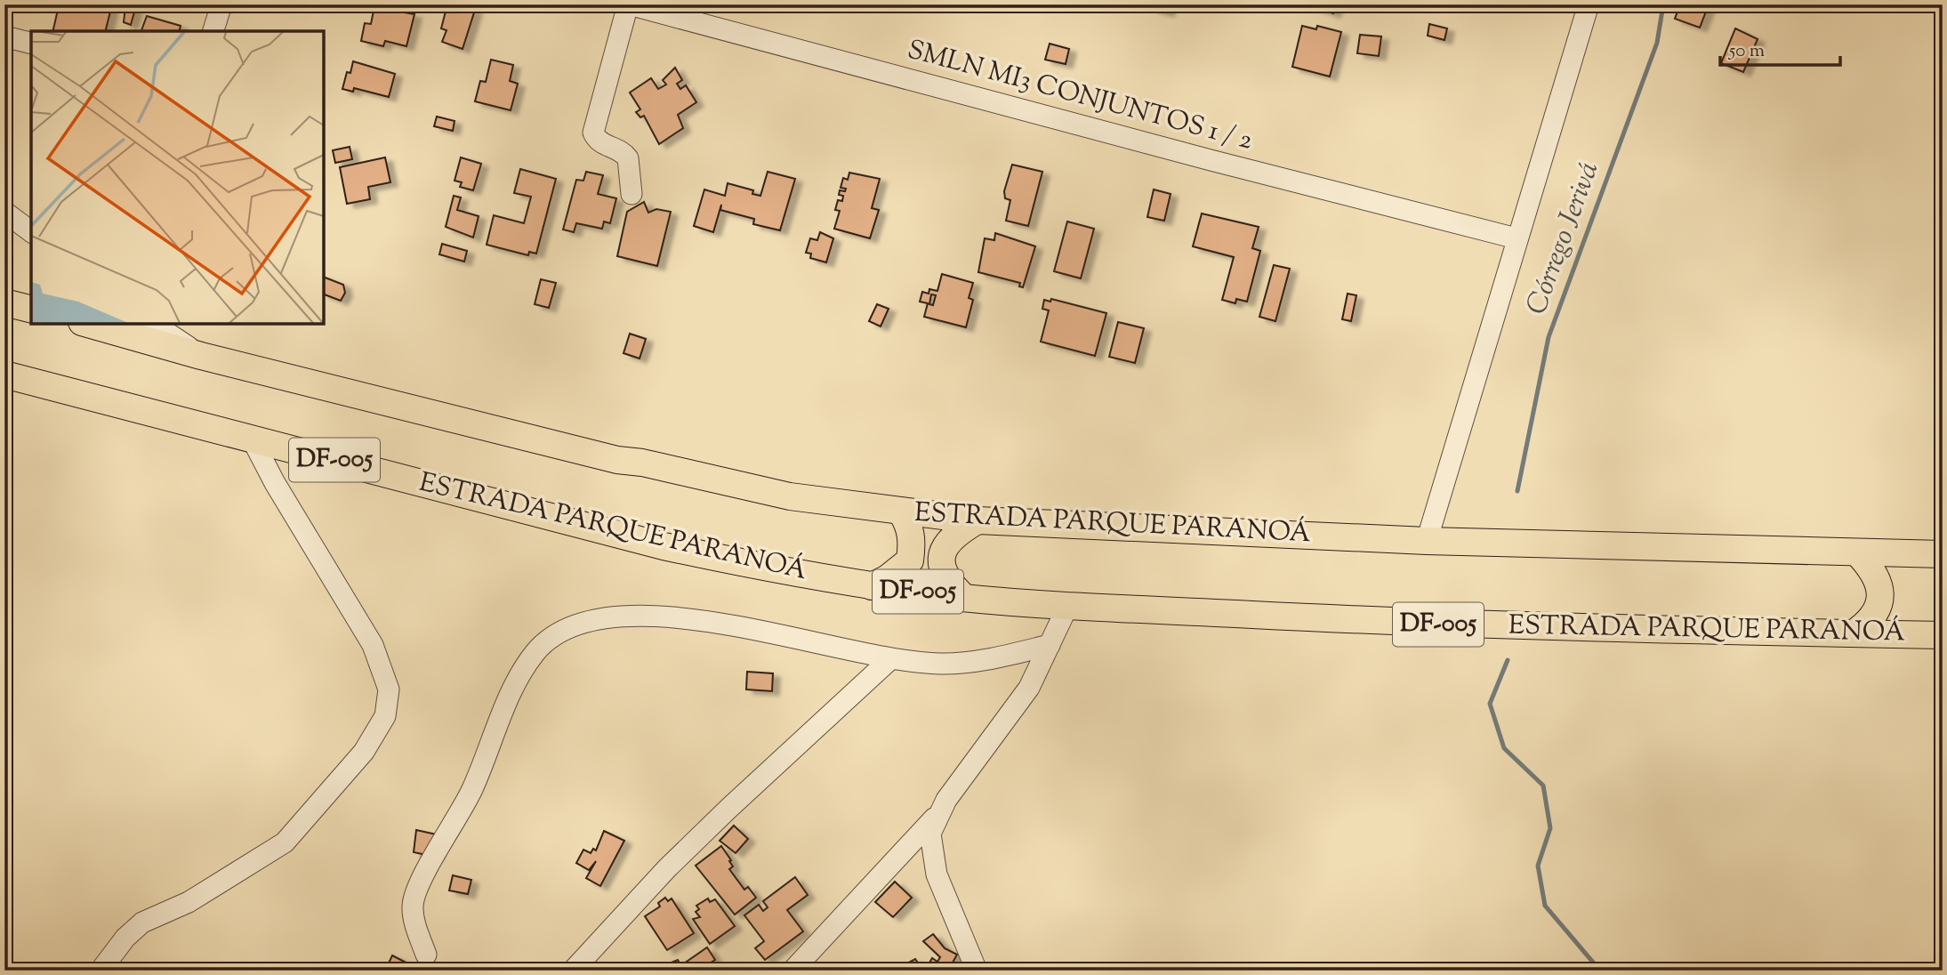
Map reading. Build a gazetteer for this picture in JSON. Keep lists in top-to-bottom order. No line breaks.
{"streets":{"main road":["DF-005","ESTRADA PARQUE PARANOÁ"],"street":["SMLN MI3 CONJUNTOS 1 / 2"]},"water":["Córrego Jerivá"],"scale_bar":"50 m"}
